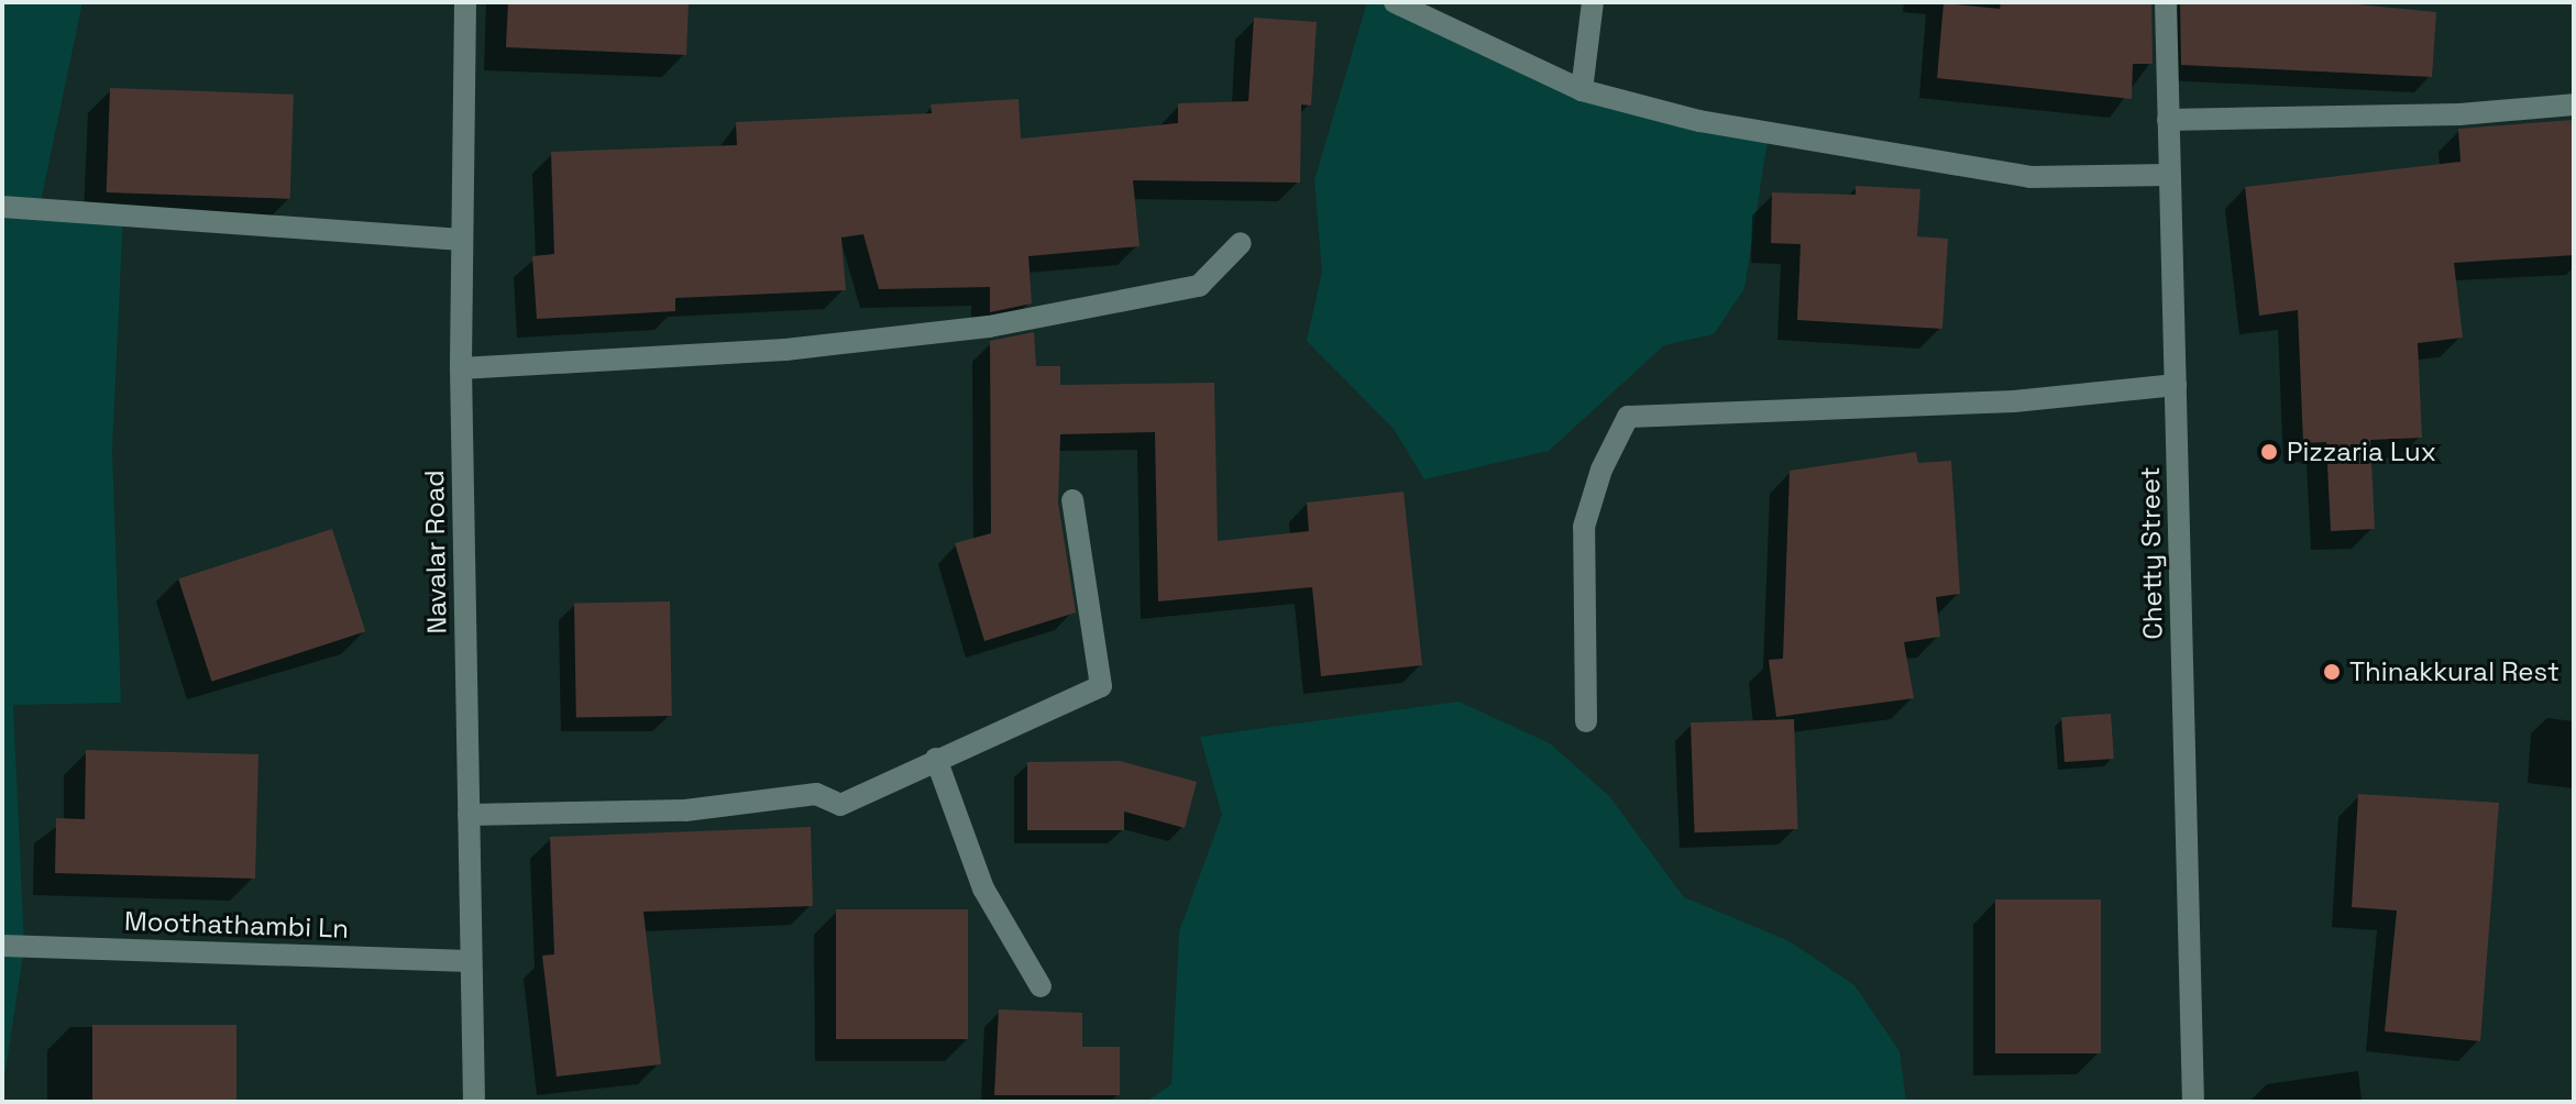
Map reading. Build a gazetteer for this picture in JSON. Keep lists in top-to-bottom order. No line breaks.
{"streets":{"street":["Navalar Road","Chetty Street","Moothathambi Ln"]},"crossings":[["Navalar Road","Moothathambi Ln"]],"places":["Pizzaria Lux","Thinakkural Rest"]}
